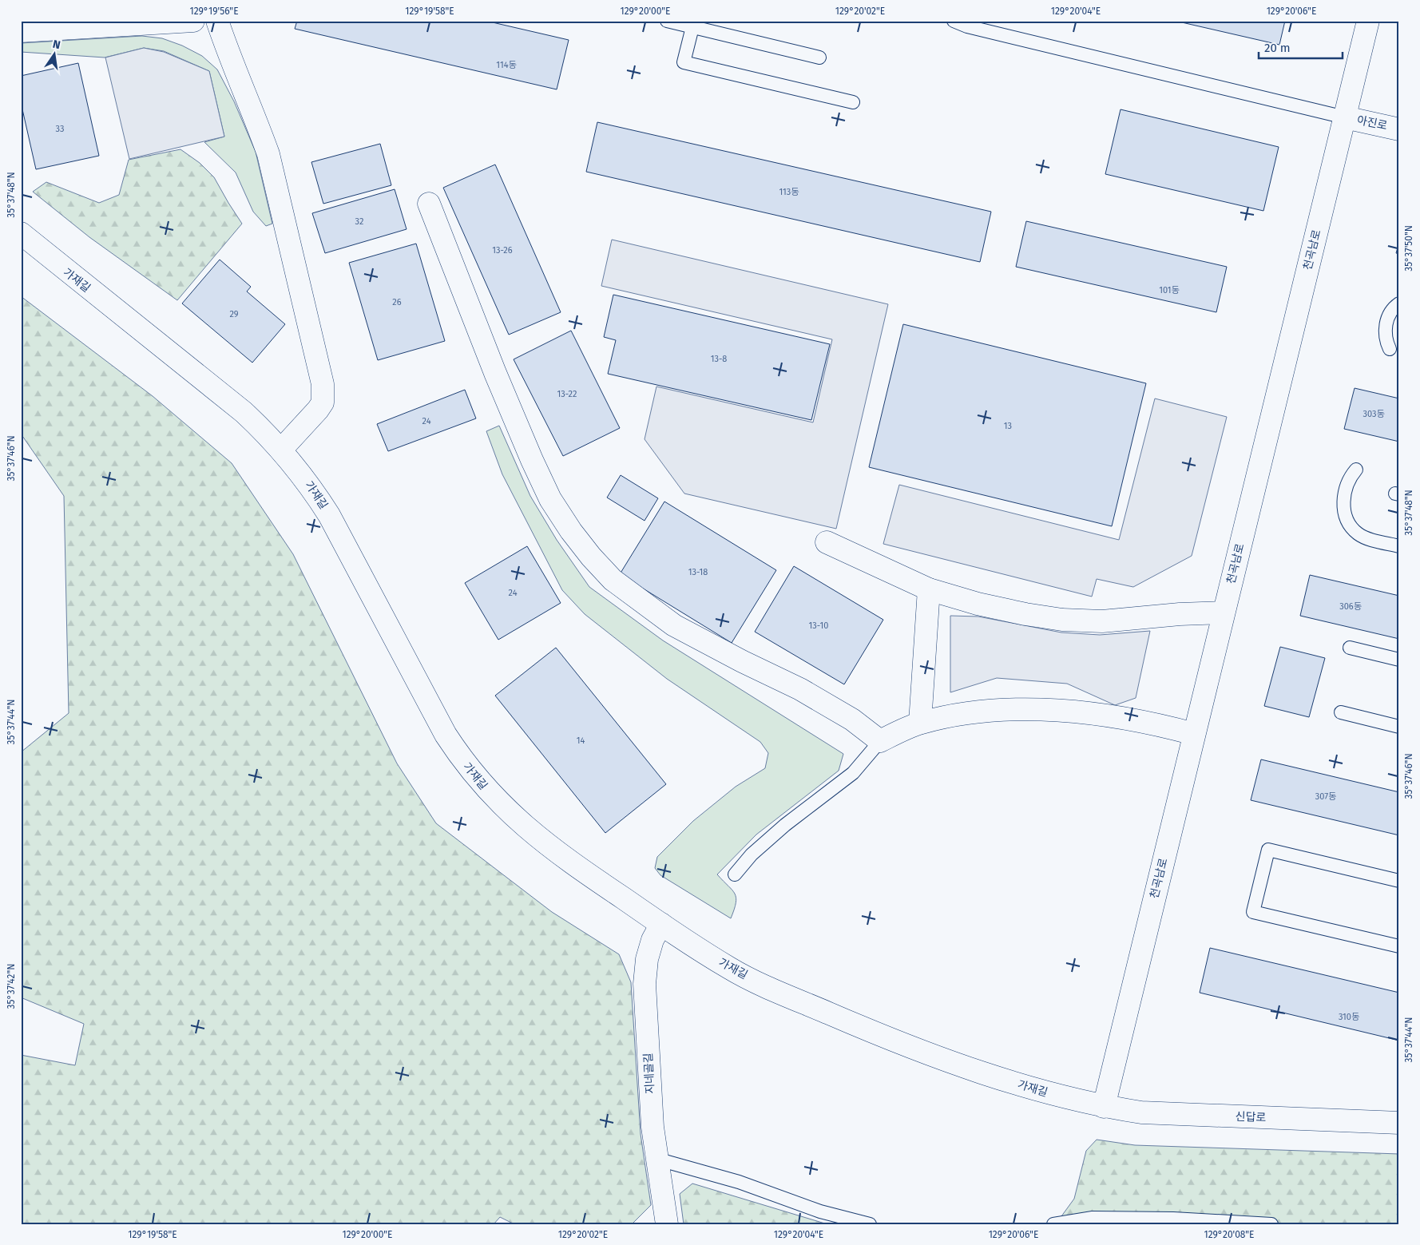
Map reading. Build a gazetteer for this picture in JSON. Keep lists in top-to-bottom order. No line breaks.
{"streets":{"street":["아진로","천곡남로","가재길","지네골길","신답로"]},"crossings":[["아진로","천곡남로"],["천곡남로","가재길"],["천곡남로","신답로"],["가재길","지네골길"],["가재길","신답로"]],"house_numbers":["114동","33","113동","32","13-26","101동","26","29","13-8","13-22","303동","24","13","13-18","24","306동","13-10","14","307동","310동"],"scale_bar":"20 m","north":"top","coordinates":["129°19'56\"E","129°19'58\"E","129°20'00\"E","129°20'02\"E","129°20'04\"E","129°20'06\"E","35°37'48\"N","35°37'50\"N","35°37'46\"N","35°37'44\"N","35°37'42\"N","129°20'08\"E"]}
